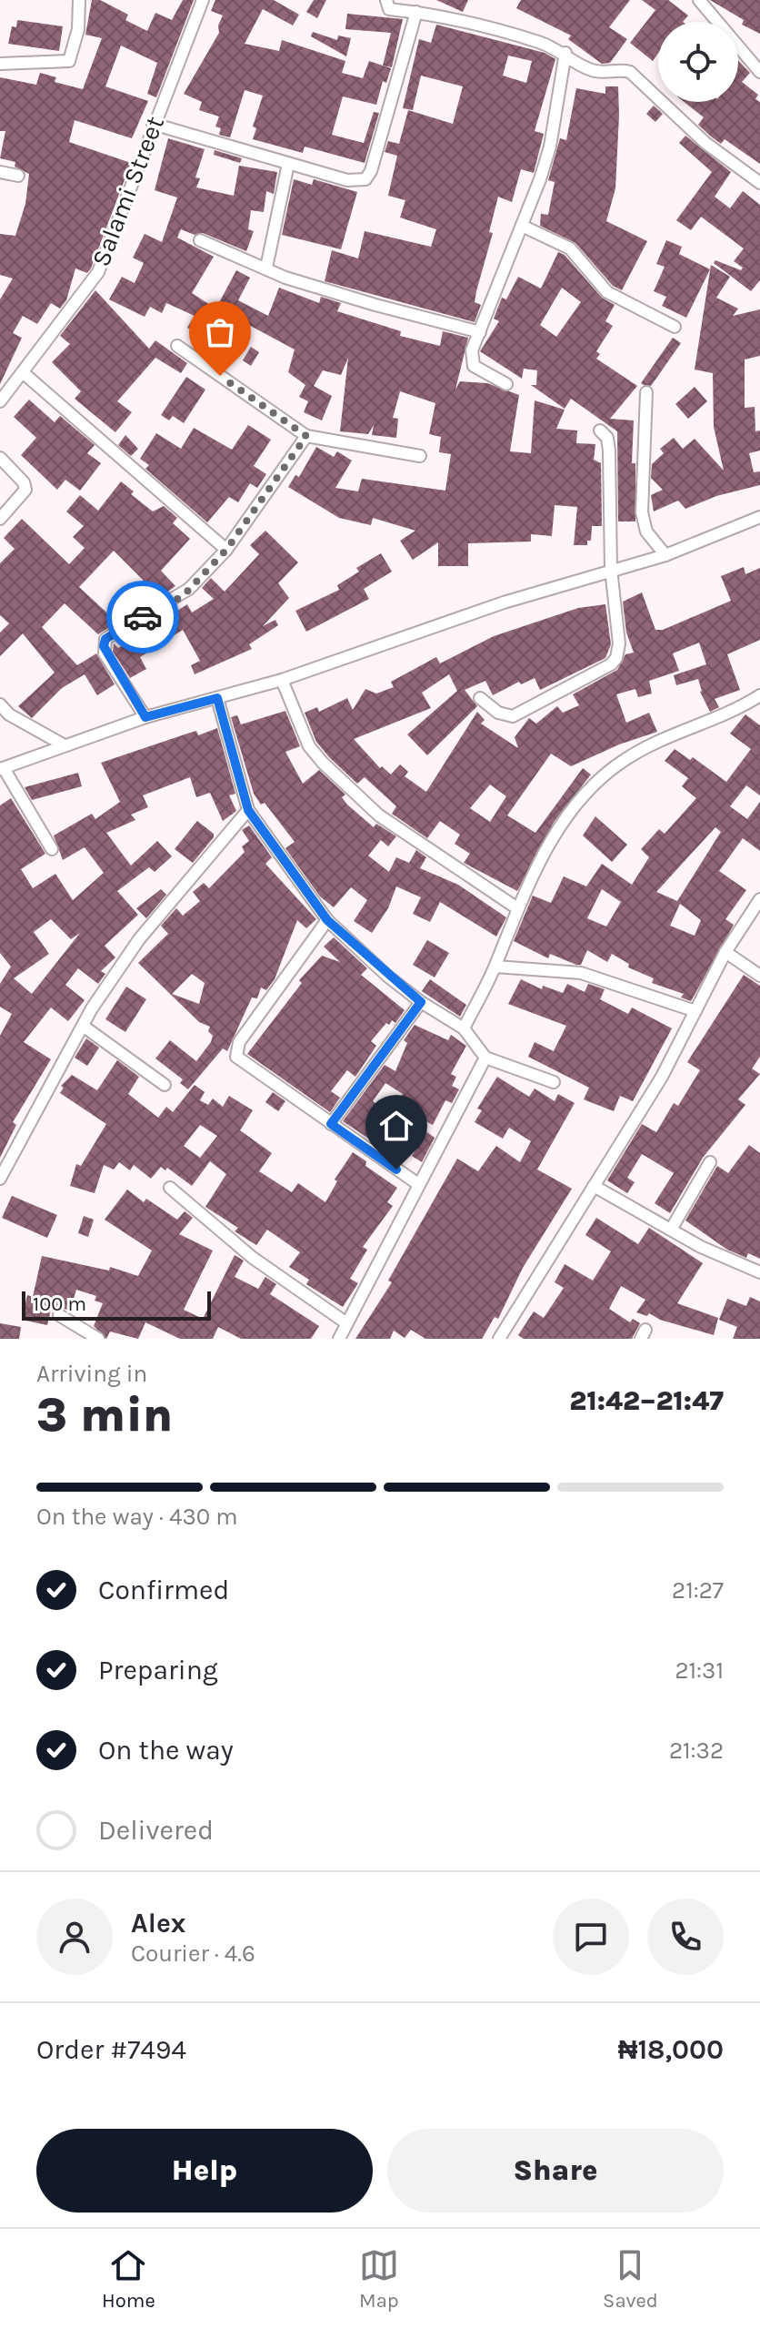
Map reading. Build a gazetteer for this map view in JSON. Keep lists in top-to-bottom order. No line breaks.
{"streets":{"street":["Salami Street"]},"scale_bar":"100 m","page":{"scale":"100 m","heading":["3 min","Arriving in","21:42–21:47"],"panel":["Alex","Courier · 4.6","Order #7494","₦18,000"],"bar":"On the way · 430 m","list":[["Confirmed","21:27"],["Preparing","21:31"],["On the way","21:32"],"Delivered"],"buttons":["Help","Share"],"tabs":["Home","Map","Saved"]}}
